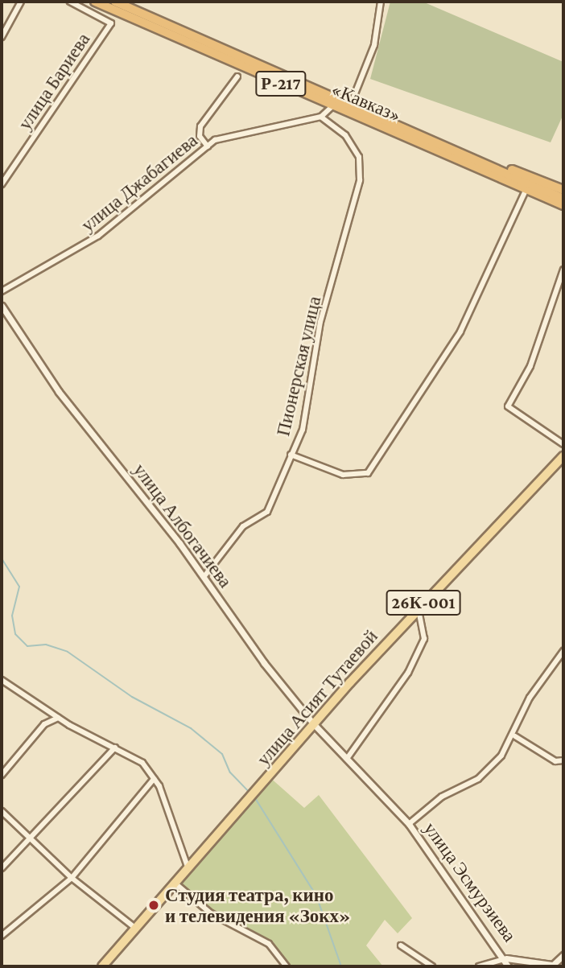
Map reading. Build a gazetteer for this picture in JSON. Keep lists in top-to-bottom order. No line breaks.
{"streets":{"highway":["Р-217","«Кавказ»"],"main road":["26К-001","улица Асият Тутаевой"],"street":["улица Бариева","улица Джабагиева","Пионерская улица","улица Албогачиева","улица Эсмурзиева"]},"crossings":[["Р-217","«Кавказ»"],["улица Джабагиева","Пионерская улица"],["Пионерская улица","улица Албогачиева"],["улица Албогачиева","улица Асият Тутаевой"],["улица Албогачиева","улица Эсмурзиева"]],"places":["Студия театра, кино и телевидения «Зокх»"]}
